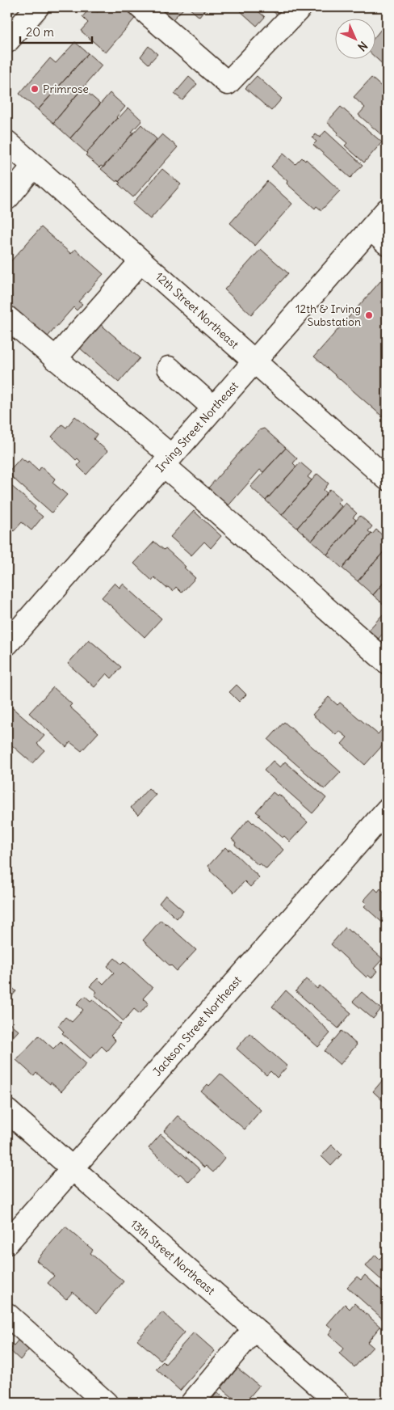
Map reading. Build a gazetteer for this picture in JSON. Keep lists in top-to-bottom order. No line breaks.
{"streets":{"street":["12th Street Northeast","Irving Street Northeast","Jackson Street Northeast","13th Street Northeast"]},"crossings":[["12th Street Northeast","Irving Street Northeast"],["Jackson Street Northeast","13th Street Northeast"]],"places":["Primrose","12th & Irving Substation"],"scale_bar":"20 m","north":"bottom right"}
